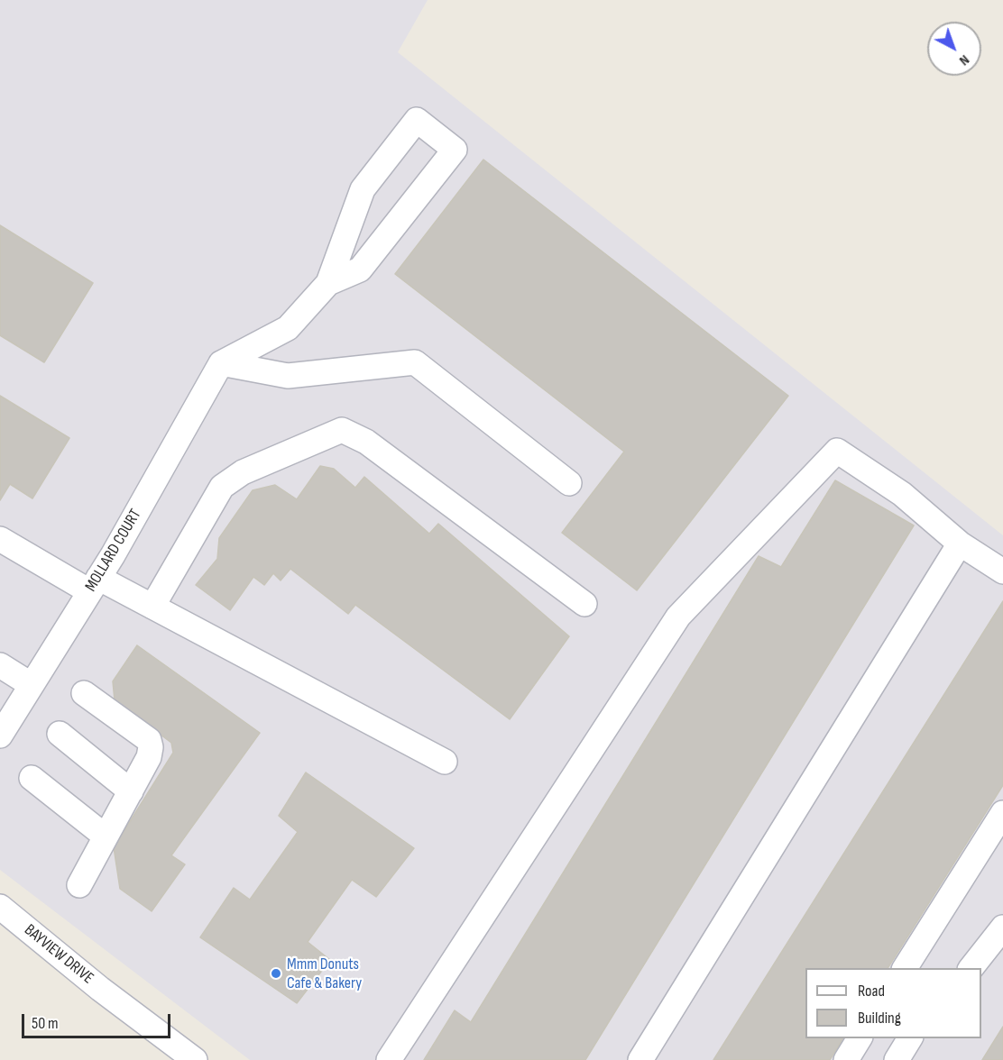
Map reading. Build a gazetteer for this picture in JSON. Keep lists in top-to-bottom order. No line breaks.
{"streets":{"street":["MOLLARD COURT","BAYVIEW DRIVE"]},"places":["Mmm Donuts Cafe & Bakery"],"legend":["Road","Building"],"scale_bar":"50 m","north":"bottom right"}
